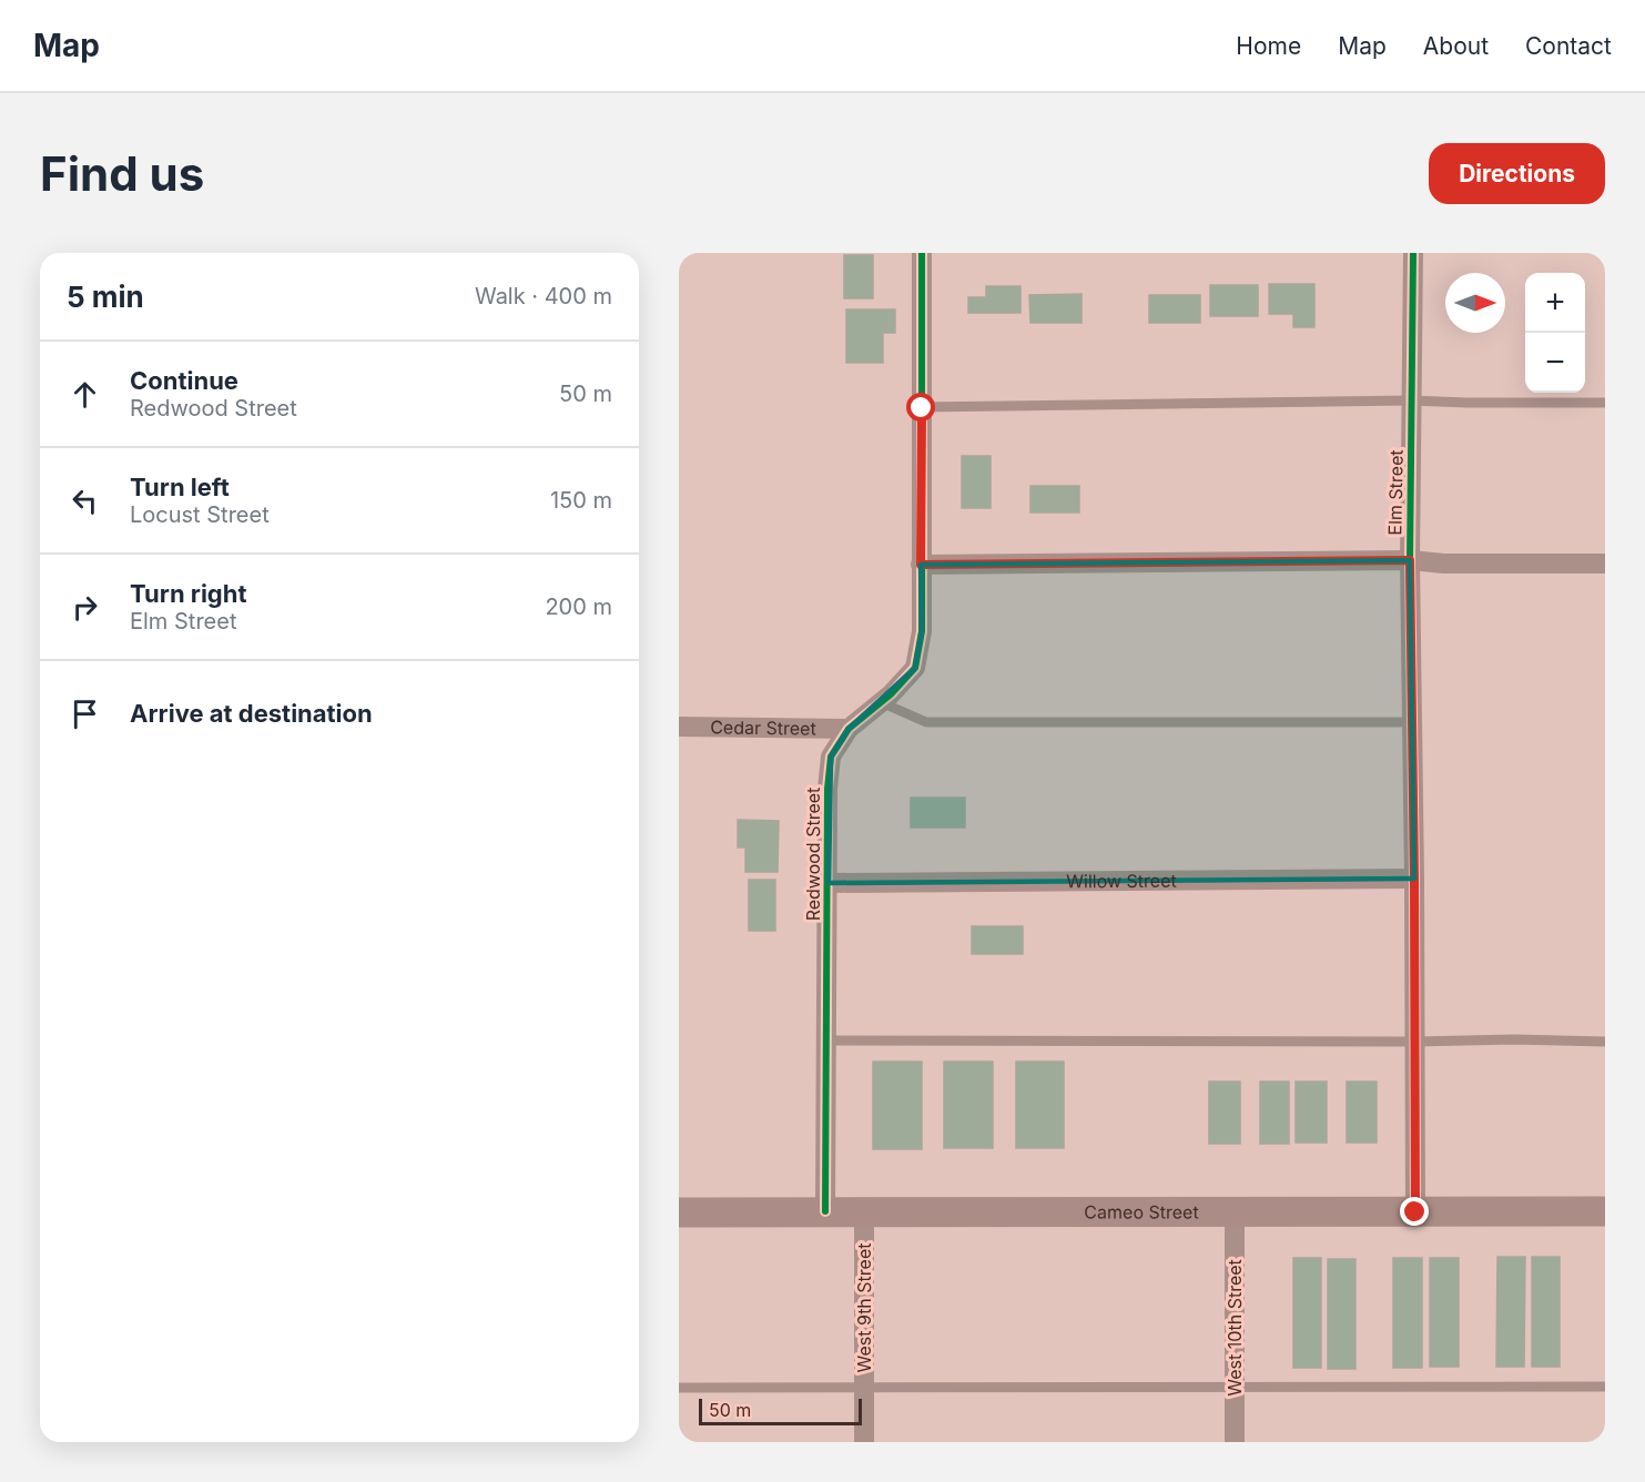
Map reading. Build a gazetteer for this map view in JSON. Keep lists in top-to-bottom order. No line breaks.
{"streets":{"street":["Elm Street","Cedar Street","Redwood Street","Willow Street","Cameo Street","West 9th Street","West 10th Street"]},"crossings":[["Elm Street","Willow Street"],["Elm Street","Cameo Street"],["Cedar Street","Redwood Street"],["Redwood Street","Willow Street"],["Redwood Street","Cameo Street"],["Cameo Street","West 9th Street"],["Cameo Street","West 10th Street"]],"scale_bar":"50 m","north":"right","page":{"header":"Map","nav":["Home","Map","About","Contact"],"buttons":"Directions","title":"Find us","heading":["5 min","Walk · 400 m"],"map_buttons":["+","−"],"list":[["Continue","Redwood Street","50 m"],["Turn left","Locust Street","150 m"],["Turn right","Elm Street","200 m"],"Arrive at destination"],"scale":"50 m"}}
